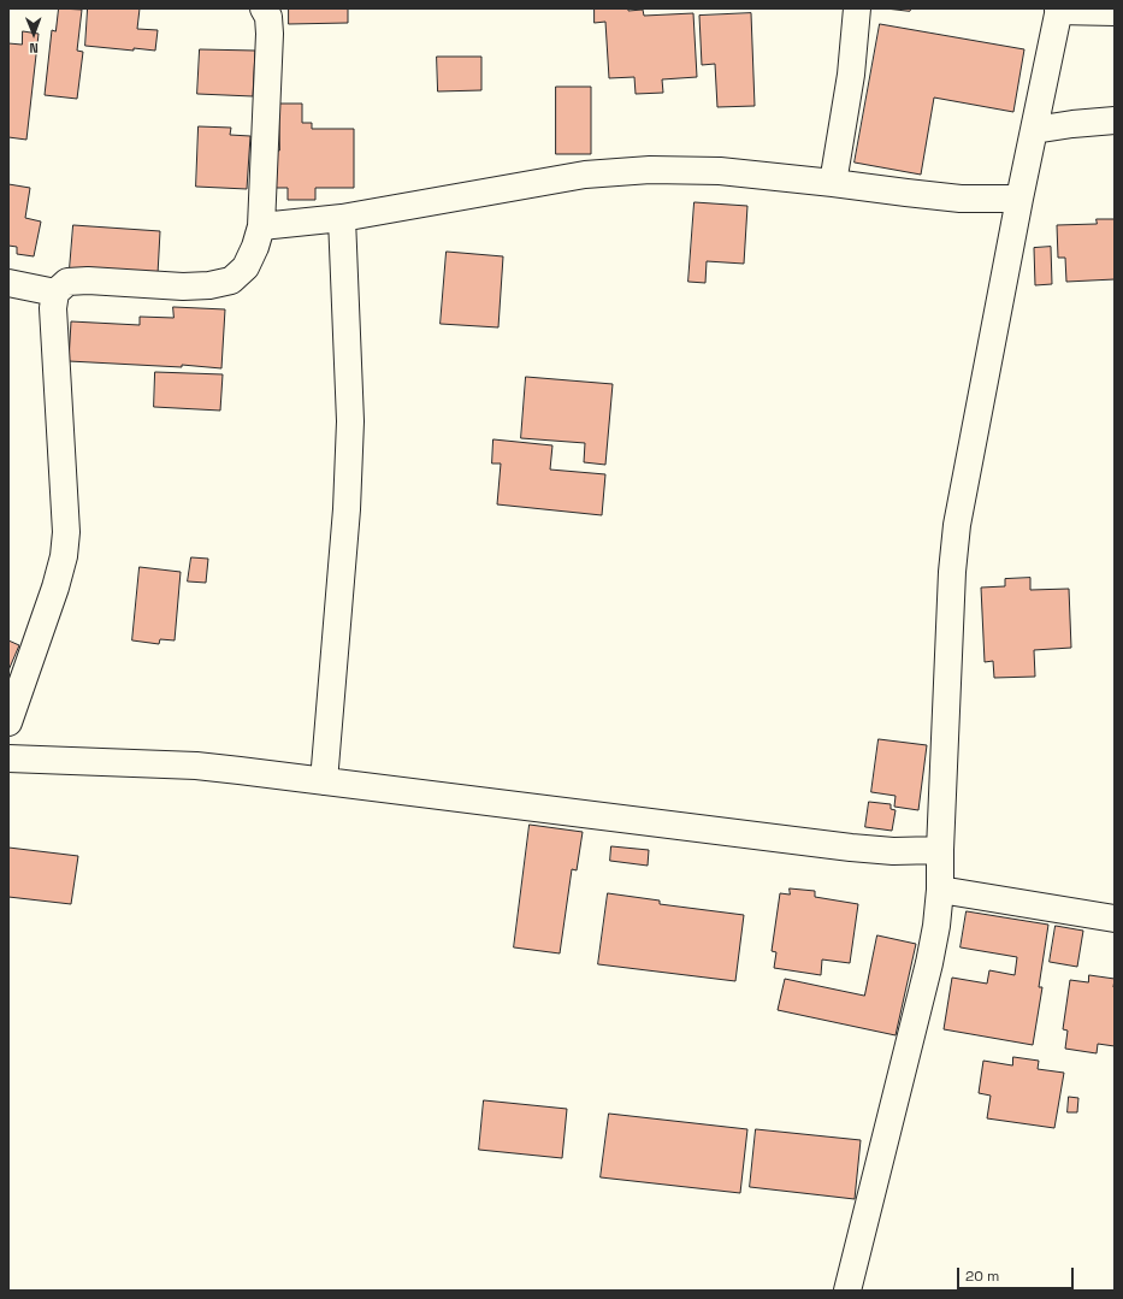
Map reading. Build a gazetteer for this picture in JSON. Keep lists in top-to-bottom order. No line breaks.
{"scale_bar":"20 m","north":"bottom"}
